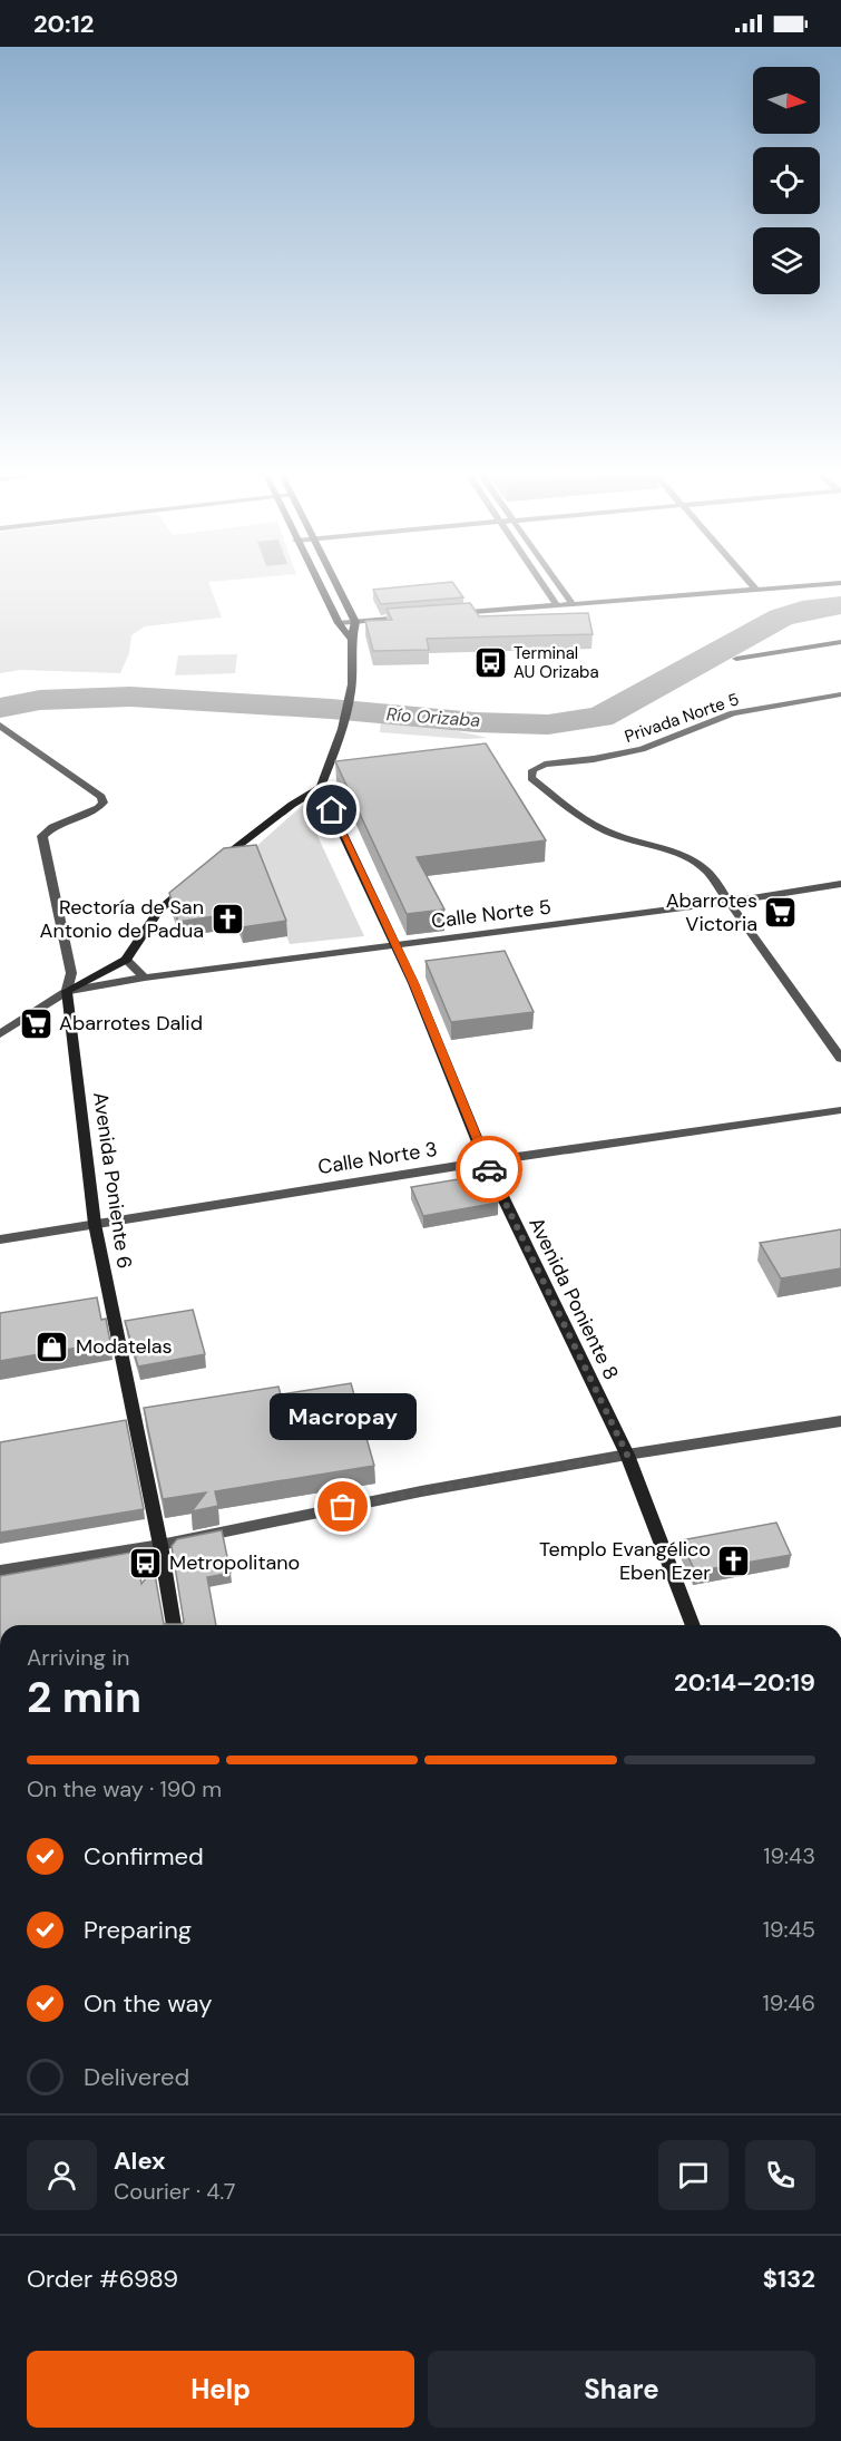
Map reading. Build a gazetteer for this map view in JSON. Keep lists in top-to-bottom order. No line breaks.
{"streets":{"street":["Privada Norte 5","Calle Norte 5","Calle Norte 3","Avenida Poniente 6","Avenida Poniente 8"]},"crossings":[["Privada Norte 5","Calle Norte 5"],["Calle Norte 5","Avenida Poniente 6"],["Calle Norte 5","Avenida Poniente 8"],["Calle Norte 3","Avenida Poniente 6"],["Calle Norte 3","Avenida Poniente 8"]],"water":["Río Orizaba"],"places":{"bus stop":["Terminal AU Orizaba","Metropolitano"],"supermarket":["Abarrotes Victoria","Abarrotes Dalid"],"church":["Rectoría de San Antonio de Padua","Templo Evangélico Eben Ezer"],"shop":["Modatelas"],"other":["Macropay"]},"north":"right","page":{"status":"20:12","bubble":"Macropay","heading":["2 min","Arriving in","20:14–20:19"],"panel":["Alex","Courier · 4.7","Order #6989","$132"],"bar":"On the way · 190 m","list":[["Confirmed","19:43"],["Preparing","19:45"],["On the way","19:46"],"Delivered"],"buttons":["Help","Share"]}}
